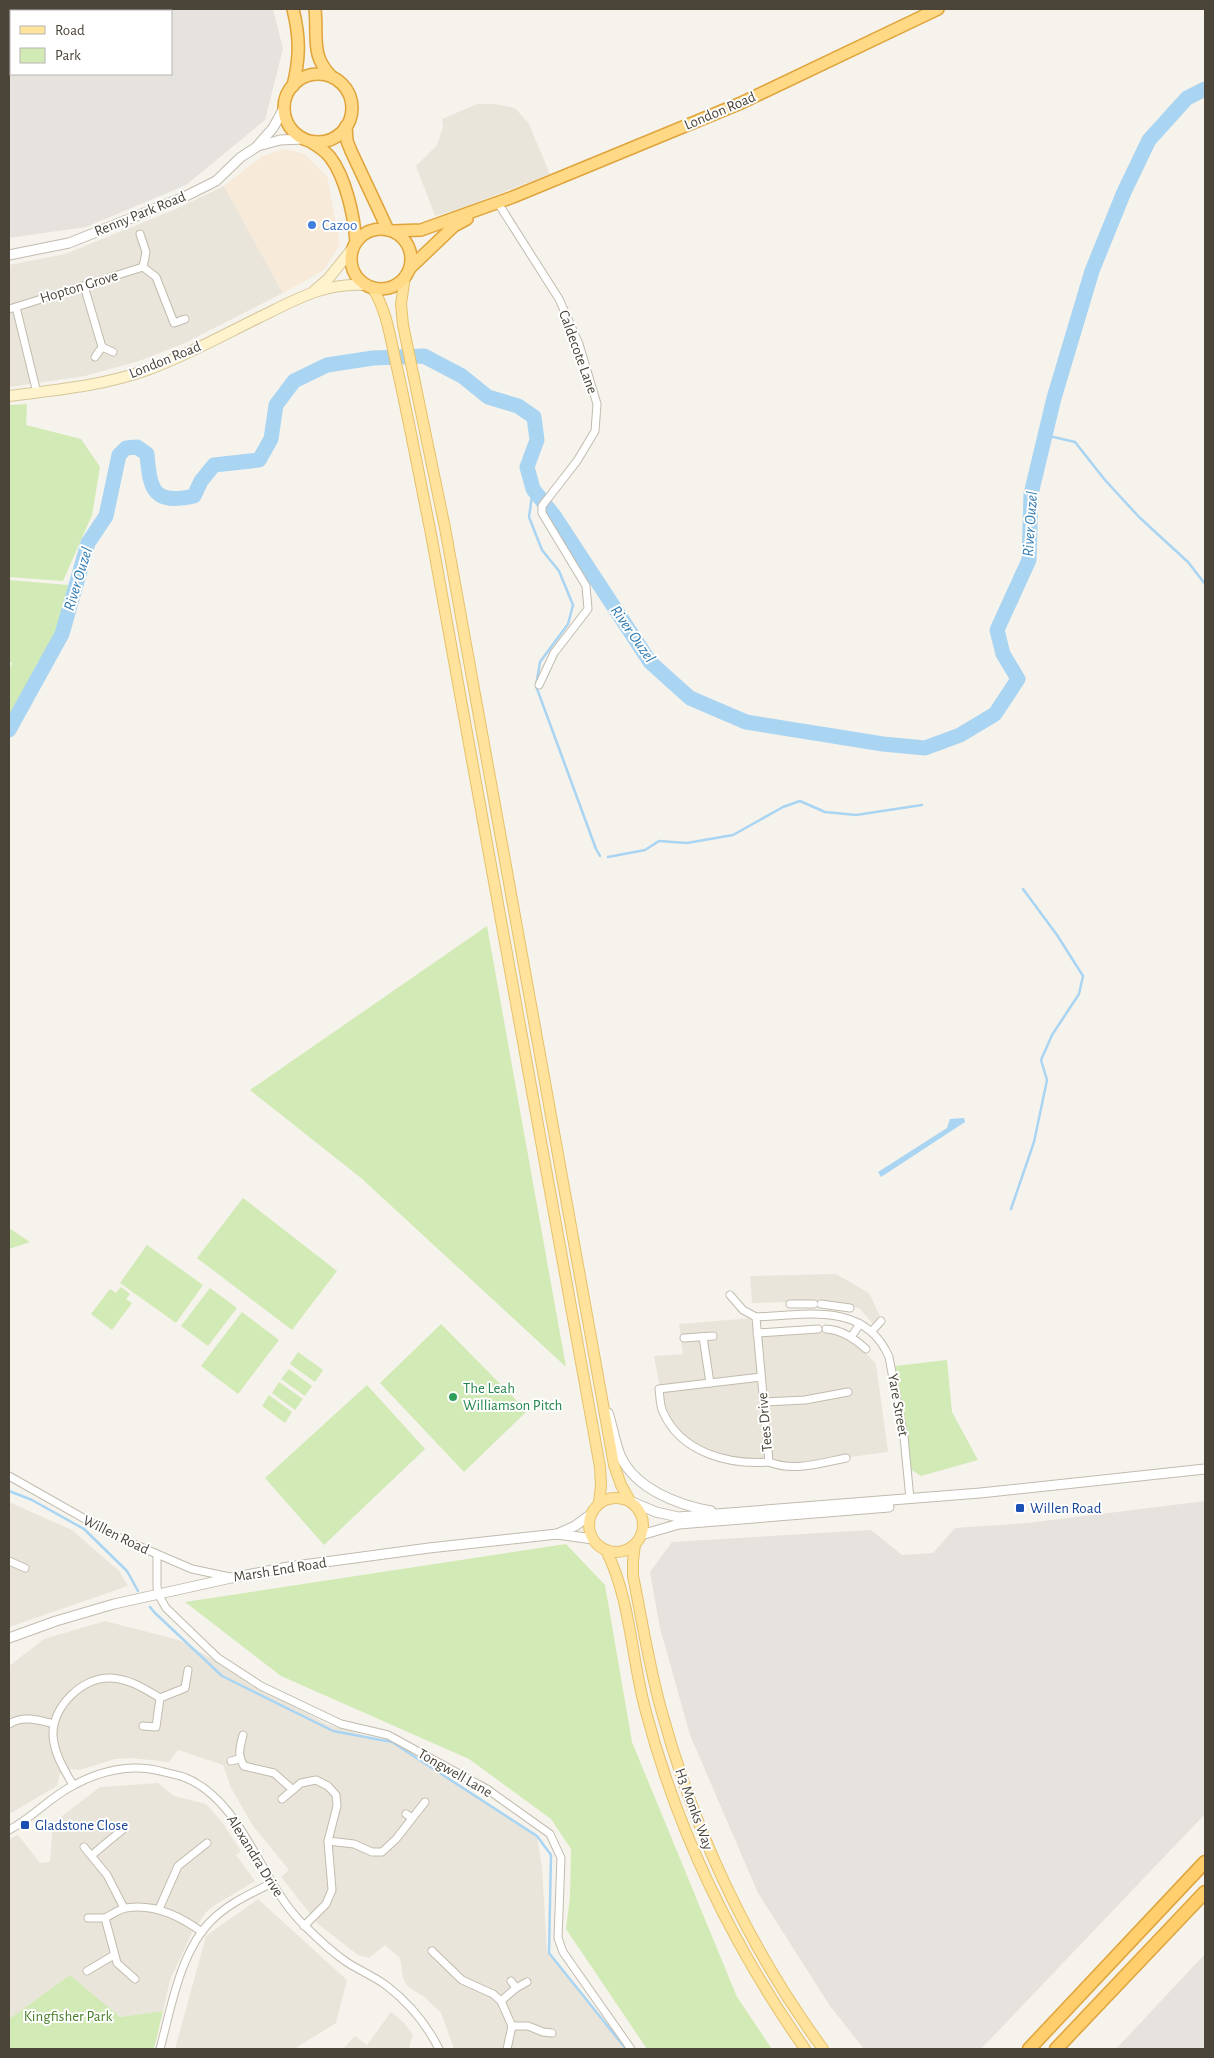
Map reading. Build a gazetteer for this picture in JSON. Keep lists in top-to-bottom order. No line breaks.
{"streets":{"highway":["London Road"],"main road":["H3 Monks Way"],"street":["Renny Park Road","Hopton Grove","Caldecote Lane","Yare Street","Tees Drive","Willen Road","Marsh End Road","Tongwell Lane","Alexandra Drive"]},"crossings":[["London Road","Hopton Grove"],["London Road","Caldecote Lane"],["Yare Street","Tees Drive"],["Willen Road","Marsh End Road"],["Marsh End Road","Tongwell Lane"],["Marsh End Road","H3 Monks Way"]],"water":["River Ouzel"],"parks":["Kingfisher Park"],"places":{"other":["Cazoo","The Leah Williamson Pitch"],"transit":["Willen Road","Gladstone Close"]},"legend":["Road","Park"]}
